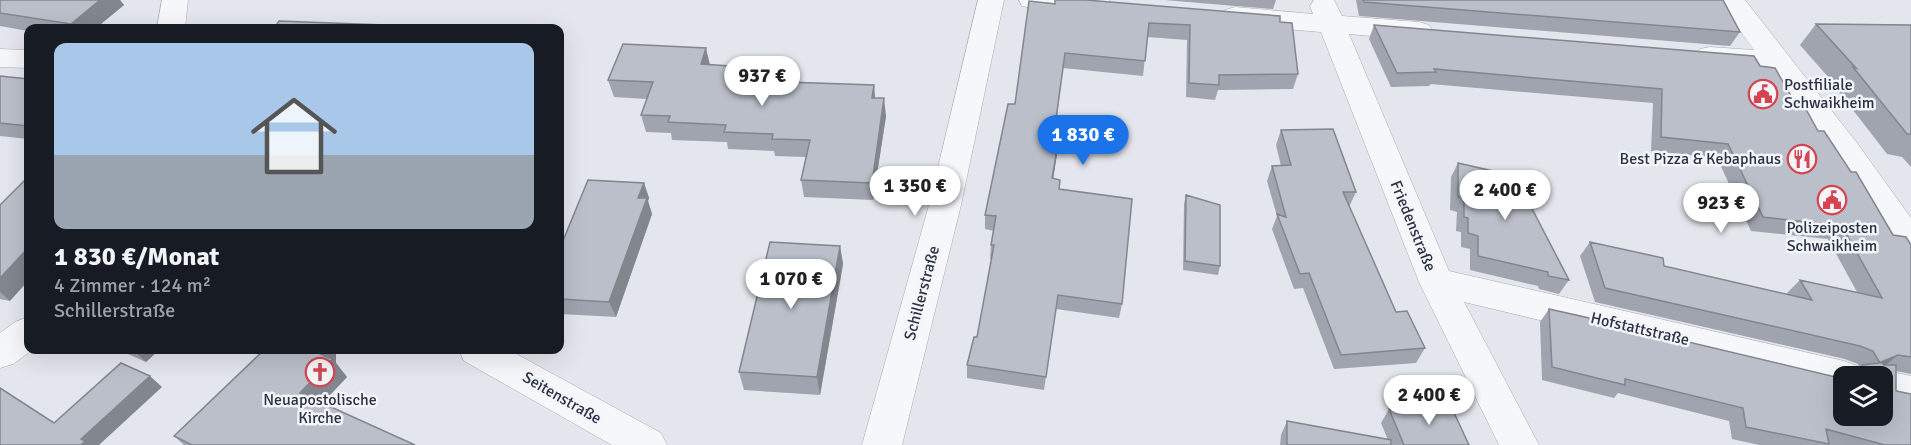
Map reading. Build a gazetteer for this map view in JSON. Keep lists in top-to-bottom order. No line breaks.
{"streets":{"street":["Friedenstraße","Schillerstraße","Hofstattstraße","Seitenstraße"]},"crossings":[["Friedenstraße","Hofstattstraße"]],"places":{"public building":["Postfiliale Schwaikheim","Polizeiposten Schwaikheim"],"restaurant":["Best Pizza & Kebaphaus"],"church":["Neuapostolische Kirche"]},"page":{"list":[{"name":"1 830 €/Monat","note":"4 Zimmer · 124 m² · Schillerstraße"}],"price":["937 €","1 830 €","1 350 €","2 400 €","923 €","1 070 €","2 400 €"]}}
